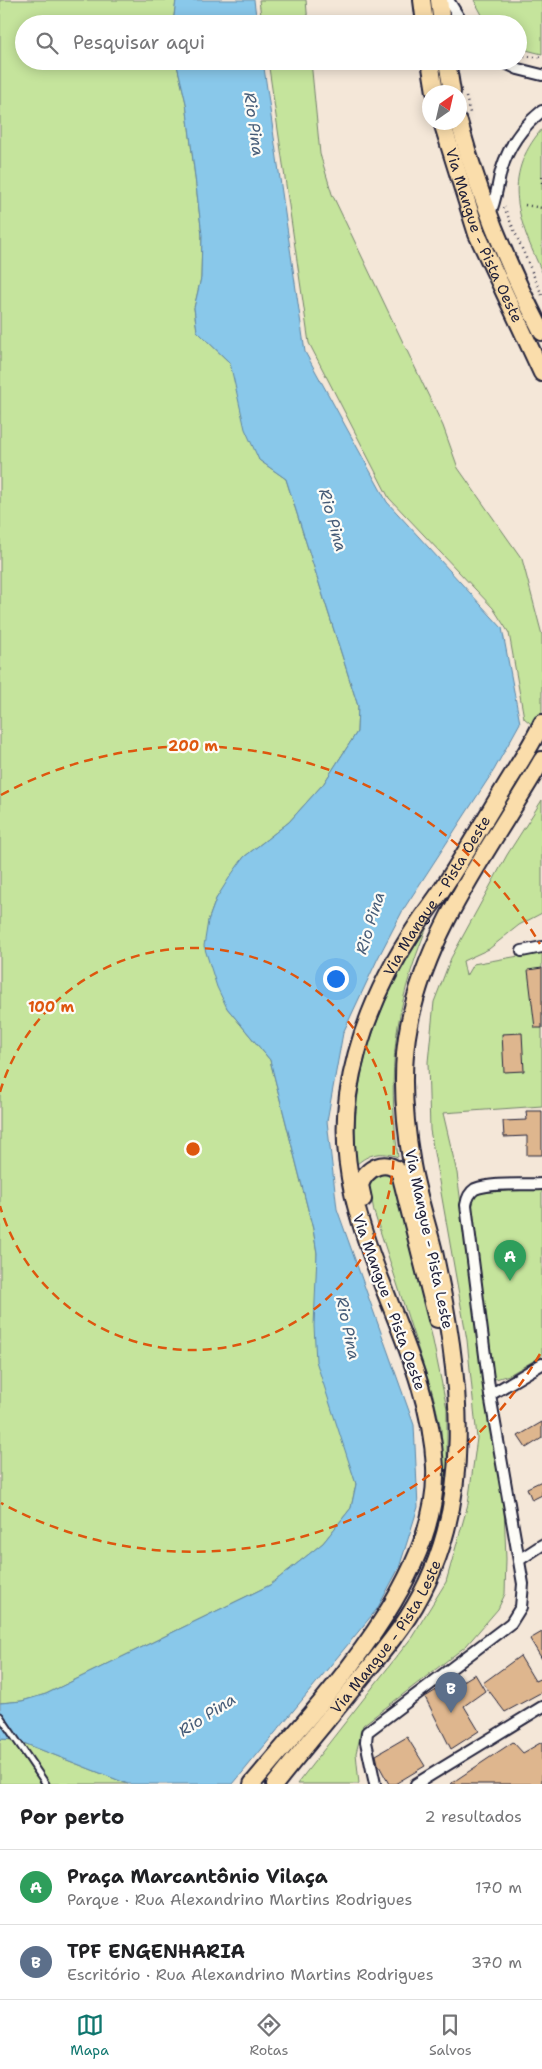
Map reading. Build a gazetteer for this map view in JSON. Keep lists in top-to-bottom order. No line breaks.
{"streets":{"main road":["Via Mangue - Pista Oeste","Via Mangue - Pista Leste"]},"water":["Rio Pina"],"north":"top right","page":{"search":"Pesquisar aqui","pins":["A","B"],"heading":["Por perto","2 resultados"],"list":[{"mark":"A","name":"Praça Marcantônio Vilaça","note":"Parque · Rua Alexandrino Martins Rodrigues","value":"170 m"},{"mark":"B","name":"TPF ENGENHARIA","note":"Escritório · Rua Alexandrino Martins Rodrigues","value":"370 m"}],"nav":["Mapa","Rotas","Salvos"]},"rings":["200 m","100 m"]}
